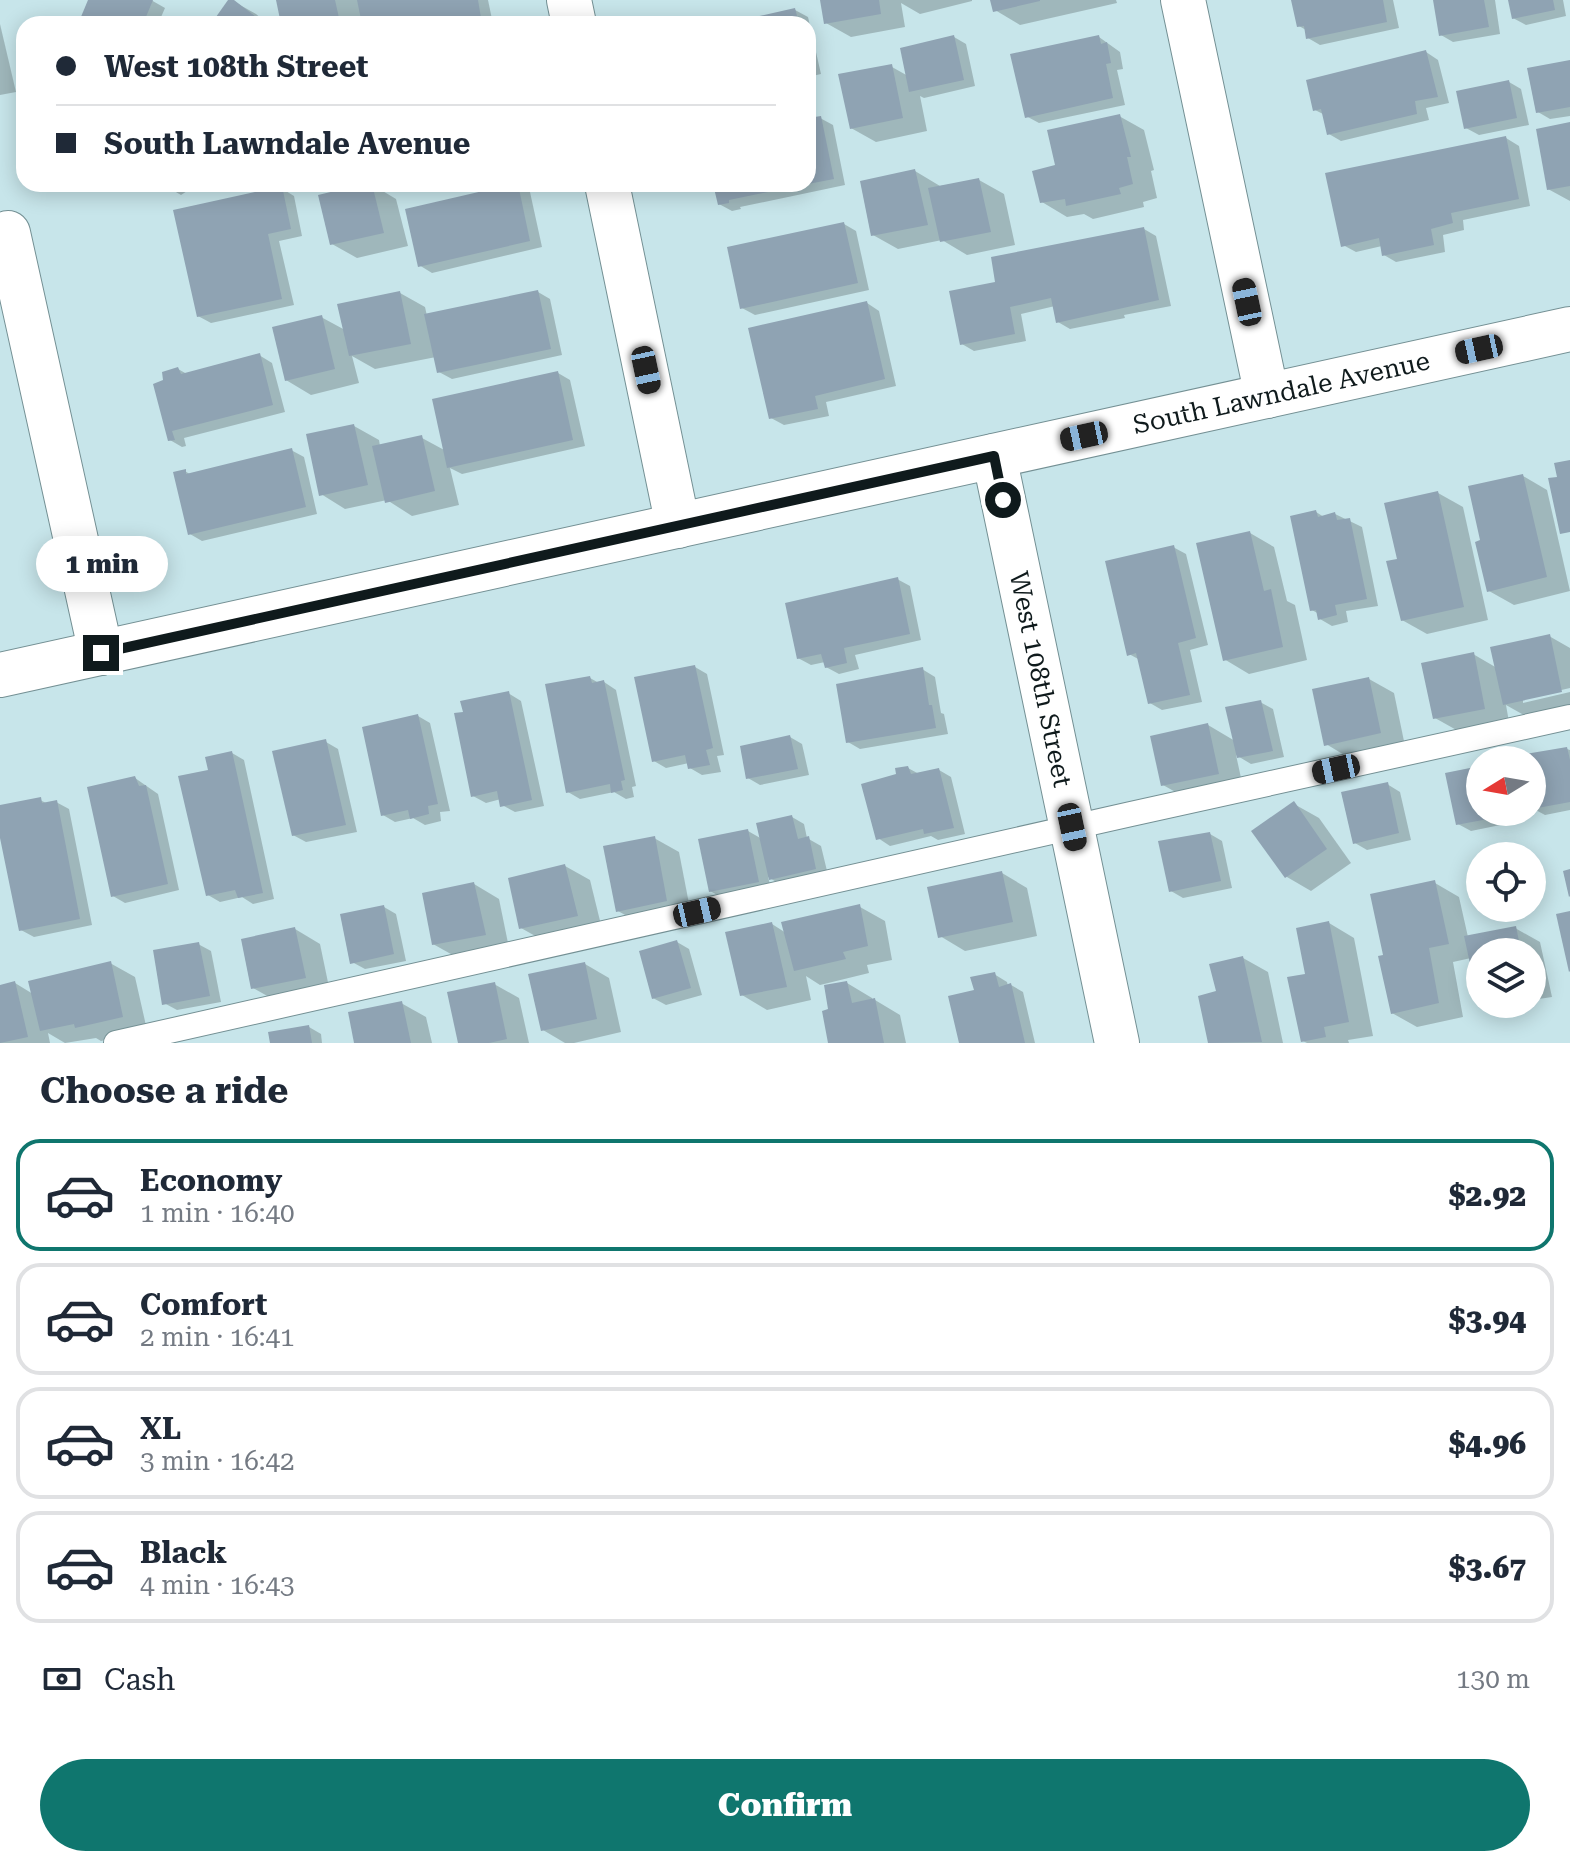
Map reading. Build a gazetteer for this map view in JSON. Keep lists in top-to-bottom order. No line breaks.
{"streets":{"street":["South Lawndale Avenue","West 108th Street"]},"crossings":[["South Lawndale Avenue","West 108th Street"]],"north":"left","page":{"banner":["West 108th Street","South Lawndale Avenue"],"bubble":"1 min","heading":"Choose a ride","list":[{"name":"Economy","note":"1 min · 16:40","value":"$2.92"},{"name":"Comfort","note":"2 min · 16:41","value":"$3.94"},{"name":"XL","note":"3 min · 16:42","value":"$4.96"},{"name":"Black","note":"4 min · 16:43","value":"$3.67"}],"pay":["Cash","130 m"],"buttons":"Confirm"}}
